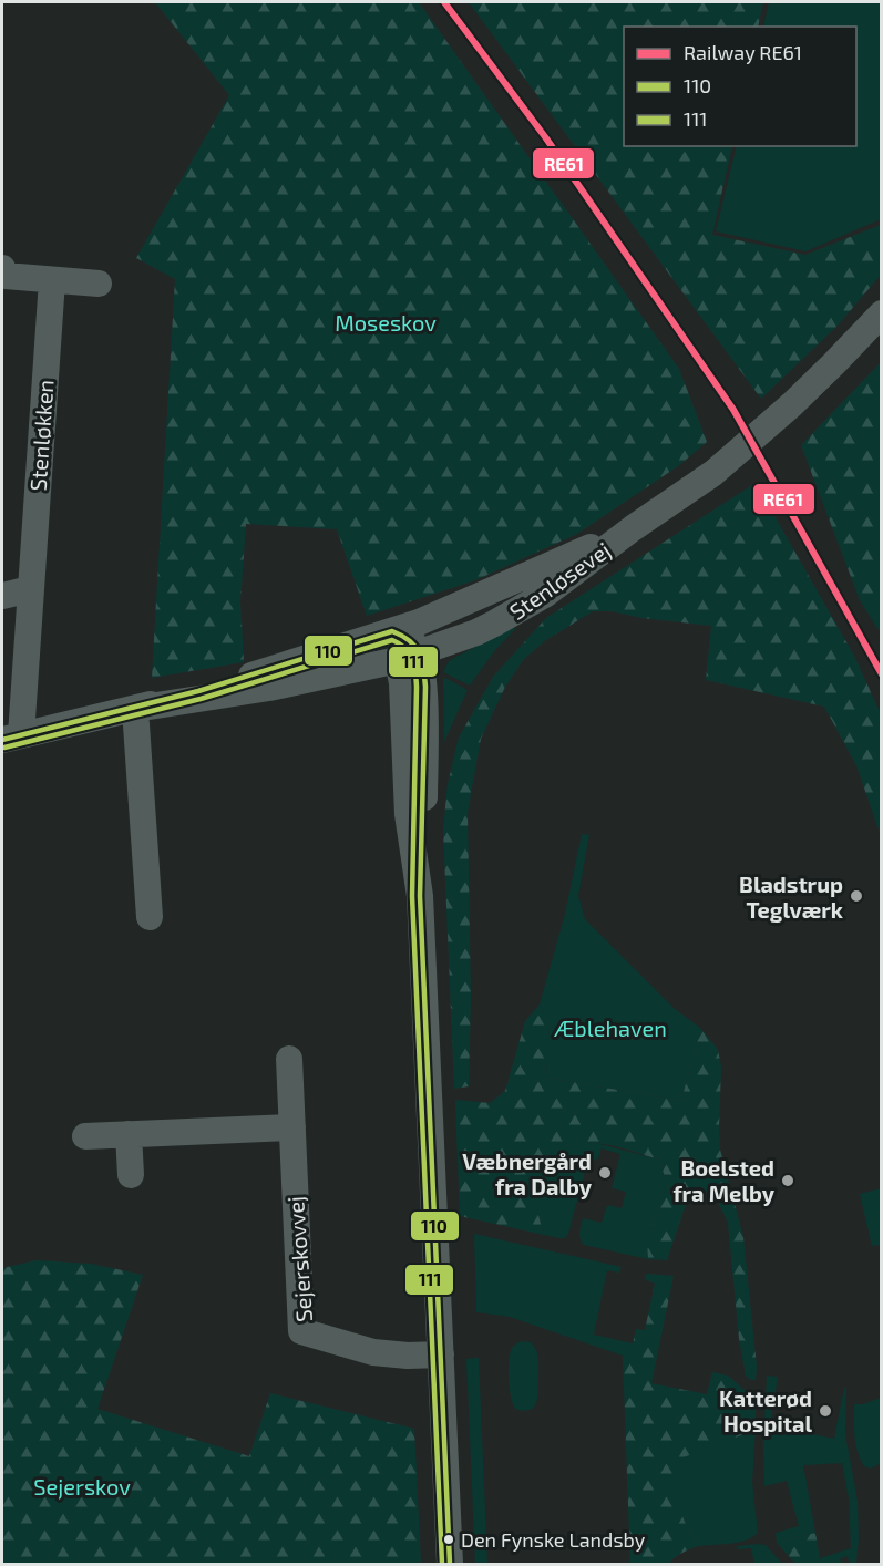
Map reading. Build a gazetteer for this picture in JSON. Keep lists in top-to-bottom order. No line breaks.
{"streets":{"street":["Stenløkken","Stenløsevej","Sejerskovvej"]},"parks":["Moseskov","Æblehaven","Sejerskov"],"places":["Bladstrup Teglværk","Væbnergård fra Dalby","Boelsted fra Melby","Katterød Hospital","Den Fynske Landsby"],"lines":["rail line RE61","transit line 110","transit line 111"],"legend":["Railway RE61","110","111"]}
